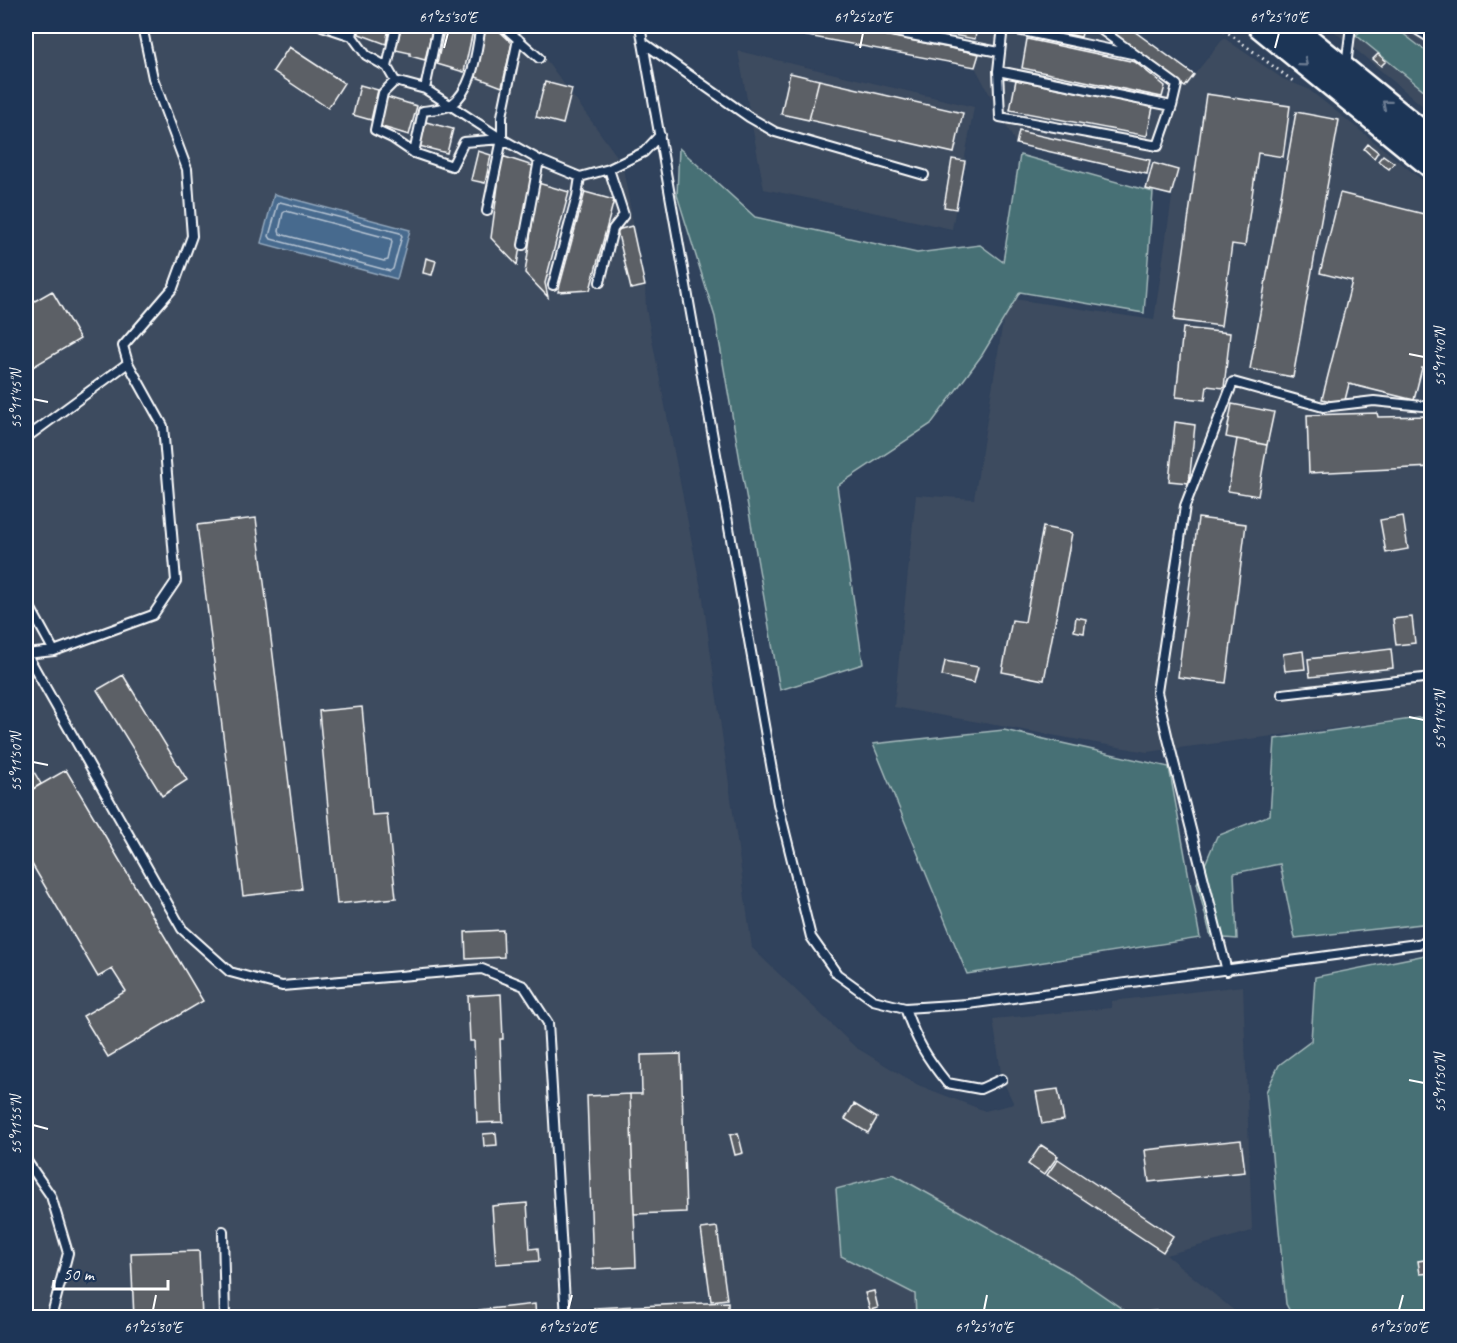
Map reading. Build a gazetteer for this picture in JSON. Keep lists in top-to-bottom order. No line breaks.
{"scale_bar":"50 m","coordinates":["61°25'30\"E","61°25'20\"E","61°25'10\"E","55°11'40\"N","55°11'45\"N","55°11'50\"N","55°11'55\"N","61°25'00\"E"]}
